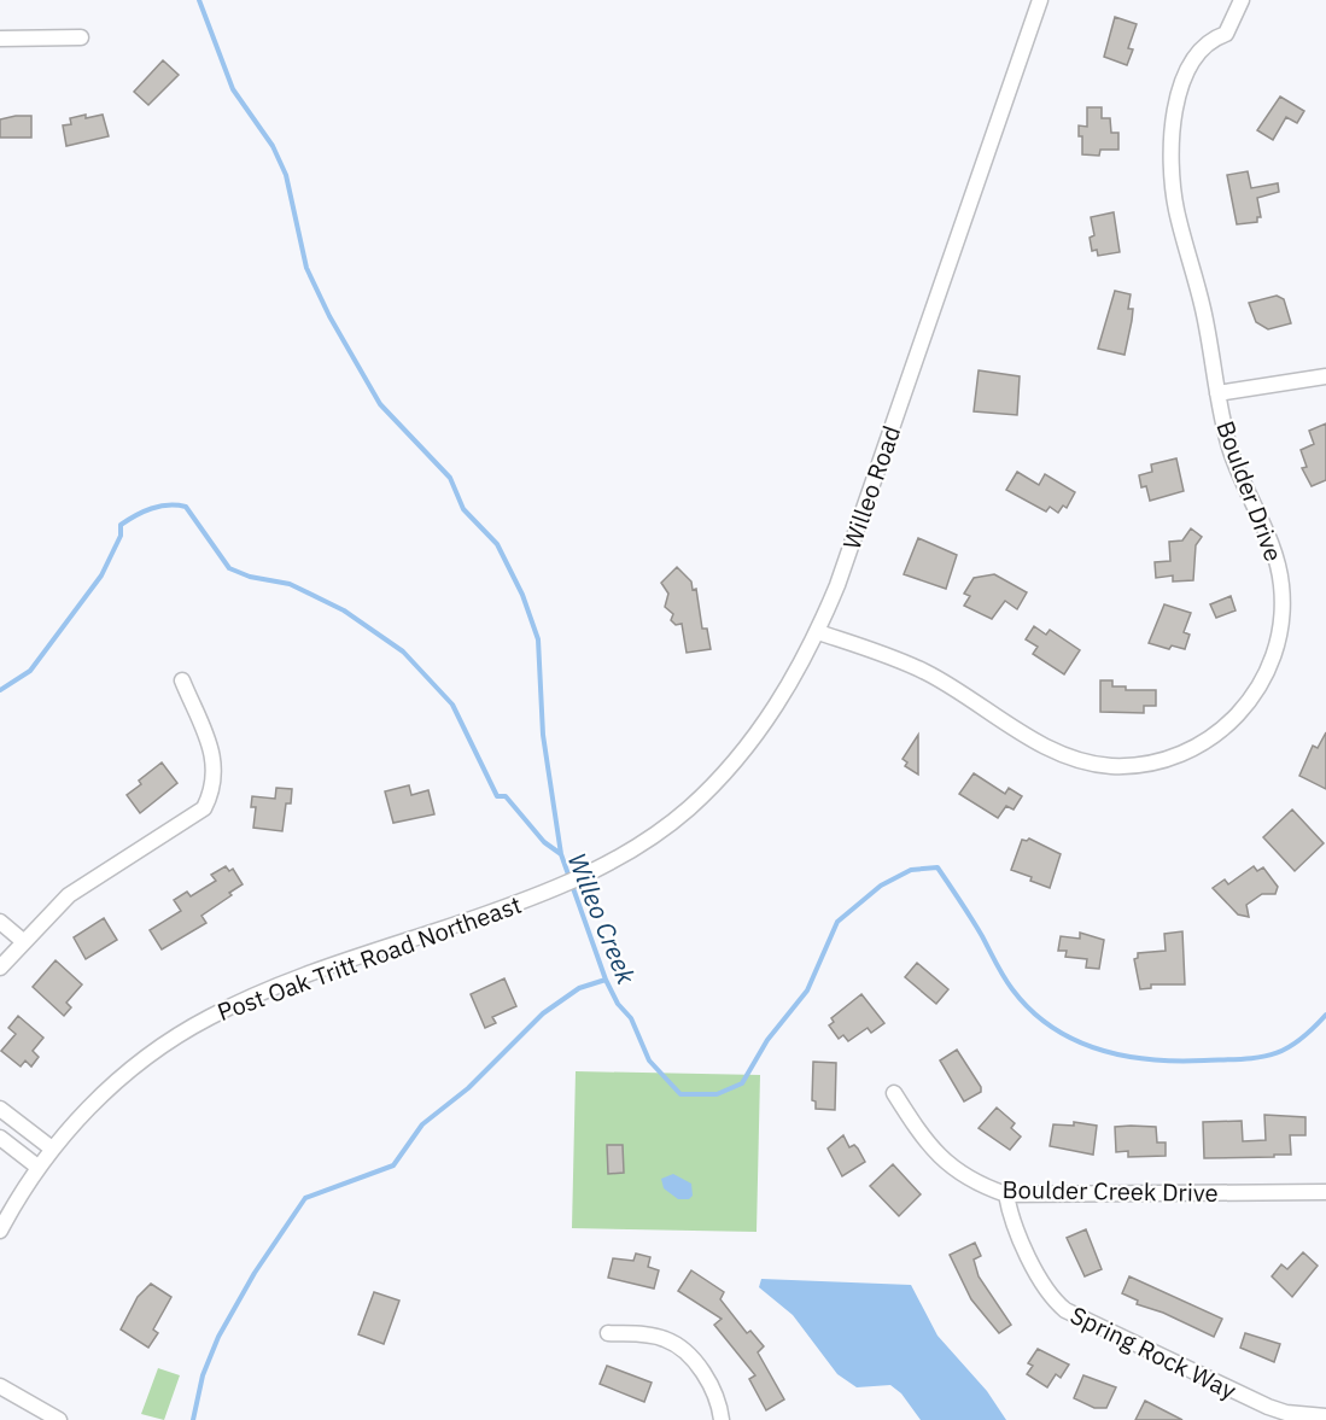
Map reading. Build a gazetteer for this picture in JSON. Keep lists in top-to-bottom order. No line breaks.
{"streets":{"street":["Willeo Road","Boulder Drive","Post Oak Tritt Road Northeast","Boulder Creek Drive","Spring Rock Way"]},"crossings":[["Willeo Road","Boulder Drive"],["Willeo Road","Post Oak Tritt Road Northeast"],["Boulder Creek Drive","Spring Rock Way"]],"water":["Willeo Creek"]}
